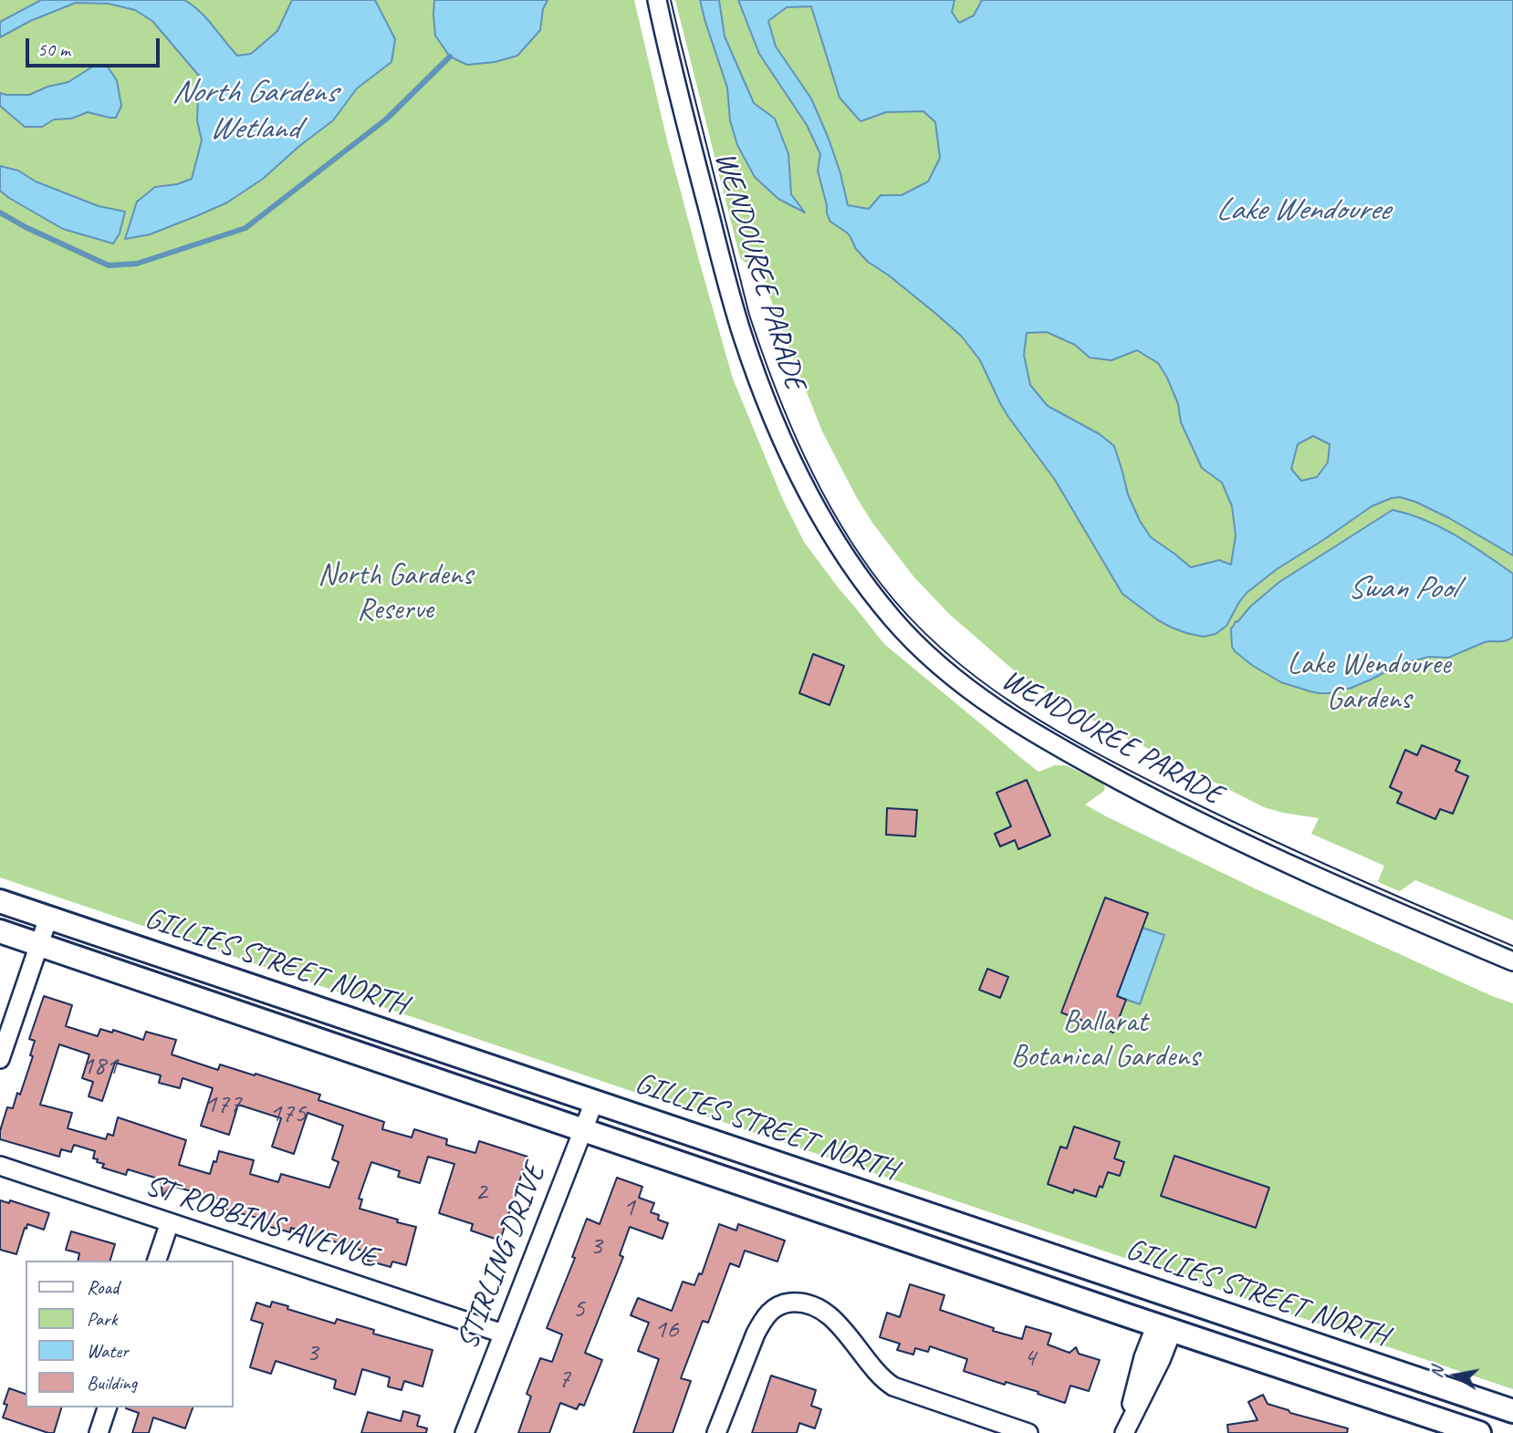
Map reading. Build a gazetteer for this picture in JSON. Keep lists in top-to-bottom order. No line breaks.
{"streets":{"main road":["GILLIES STREET NORTH"],"street":["WENDOUREE PARADE","ST ROBBINS AVENUE","STIRLING DRIVE"]},"crossings":[["GILLIES STREET NORTH","STIRLING DRIVE"],["ST ROBBINS AVENUE","STIRLING DRIVE"]],"water":["North Gardens Wetland","Lake Wendouree","Swan Pool"],"parks":["North Gardens Reserve","Lake Wendouree Gardens","Ballarat Botanical Gardens"],"house_numbers":["181","177","175","2","1","3","5","16","3","4","7"],"legend":["Road","Park","Water","Building"],"scale_bar":"50 m","north":"left"}
